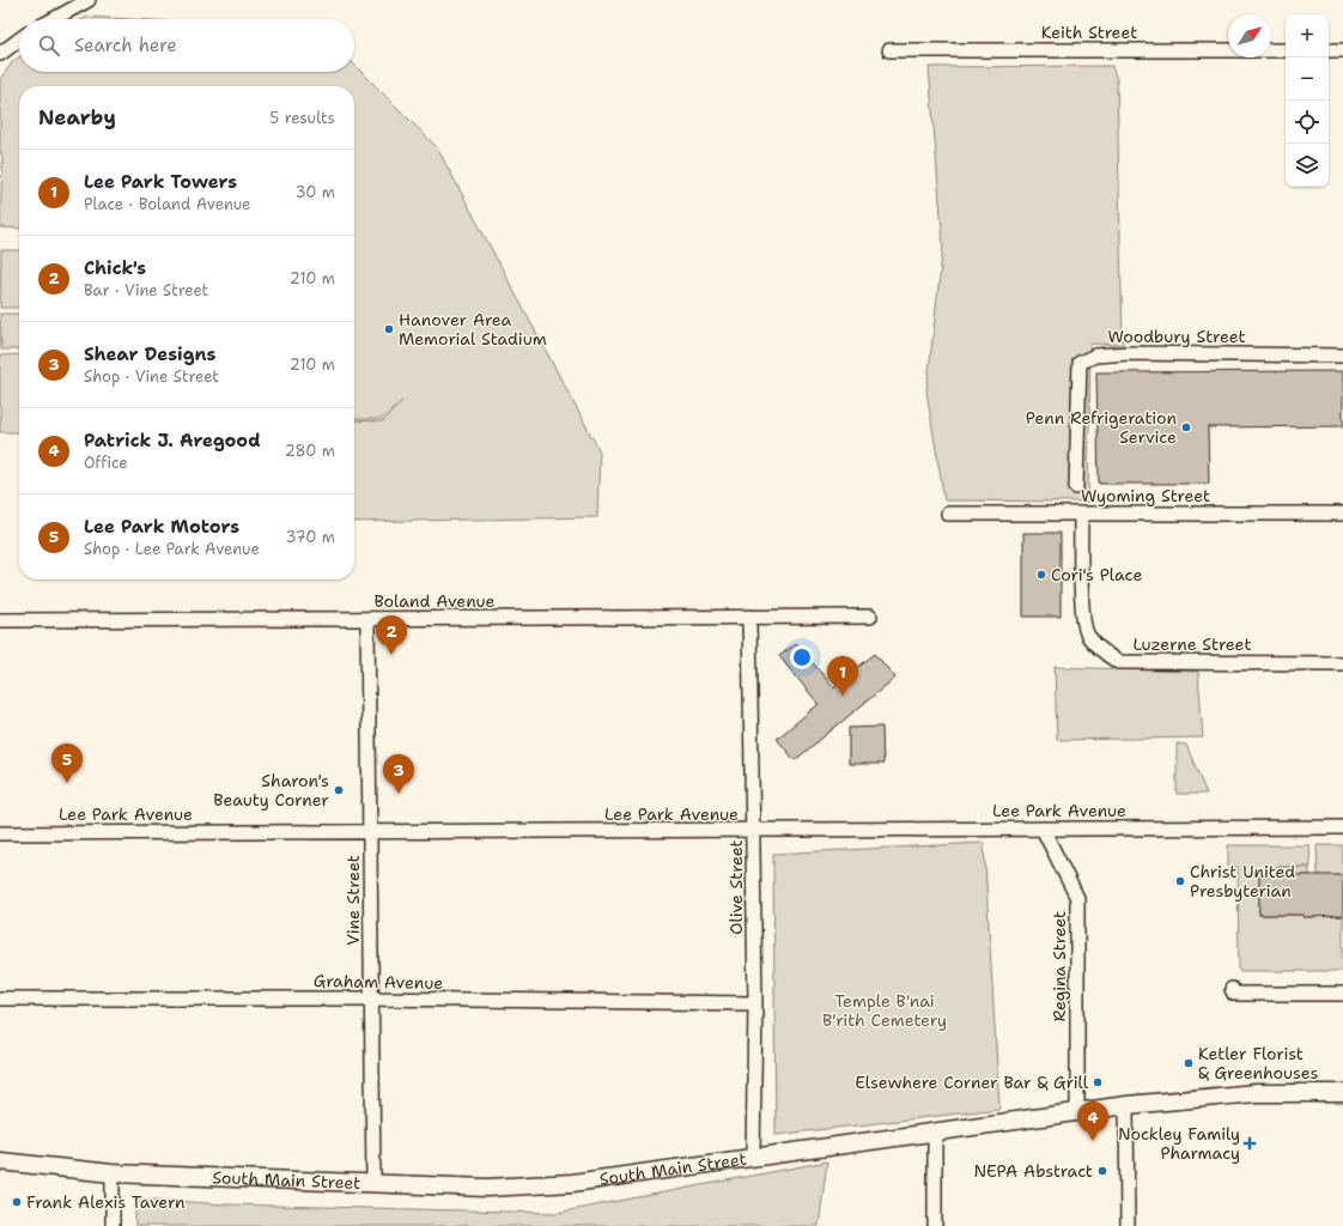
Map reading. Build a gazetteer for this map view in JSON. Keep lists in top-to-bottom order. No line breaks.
{"streets":{"main road":["South Main Street"],"street":["Keith Street","Woodbury Street","Wyoming Street","Boland Avenue","Luzerne Street","Lee Park Avenue","Olive Street","Vine Street","Regina Street","Graham Avenue"]},"crossings":[["Wyoming Street","Luzerne Street"],["Boland Avenue","Olive Street"],["Boland Avenue","Vine Street"],["Lee Park Avenue","Olive Street"],["Lee Park Avenue","Vine Street"],["Lee Park Avenue","Regina Street"],["Olive Street","Graham Avenue"],["Olive Street","South Main Street"],["Vine Street","Graham Avenue"],["Vine Street","South Main Street"],["Regina Street","South Main Street"]],"parks":["Temple B'nai B'rith Cemetery"],"places":{"other":["Hanover Area Memorial Stadium","Penn Refrigeration Service","Cori's Place","Sharon's Beauty Corner","Christ United Presbyterian","Ketler Florist & Greenhouses","Elsewhere Corner Bar & Grill","NEPA Abstract","Frank Alexis Tavern"],"health":["Nockley Family Pharmacy"]},"north":"top right","page":{"map_buttons":["+","−"],"search":"Search here","heading":["Nearby","5 results"],"list":[{"mark":"1","name":"Lee Park Towers","note":"Place · Boland Avenue","value":"30 m"},{"mark":"2","name":"Chick's","note":"Bar · Vine Street","value":"210 m"},{"mark":"3","name":"Shear Designs","note":"Shop · Vine Street","value":"210 m"},{"mark":"4","name":"Patrick J. Aregood","note":"Office","value":"280 m"},{"mark":"5","name":"Lee Park Motors","note":"Shop · Lee Park Avenue","value":"370 m"}],"pins":["2","1","5","3","4"]}}
